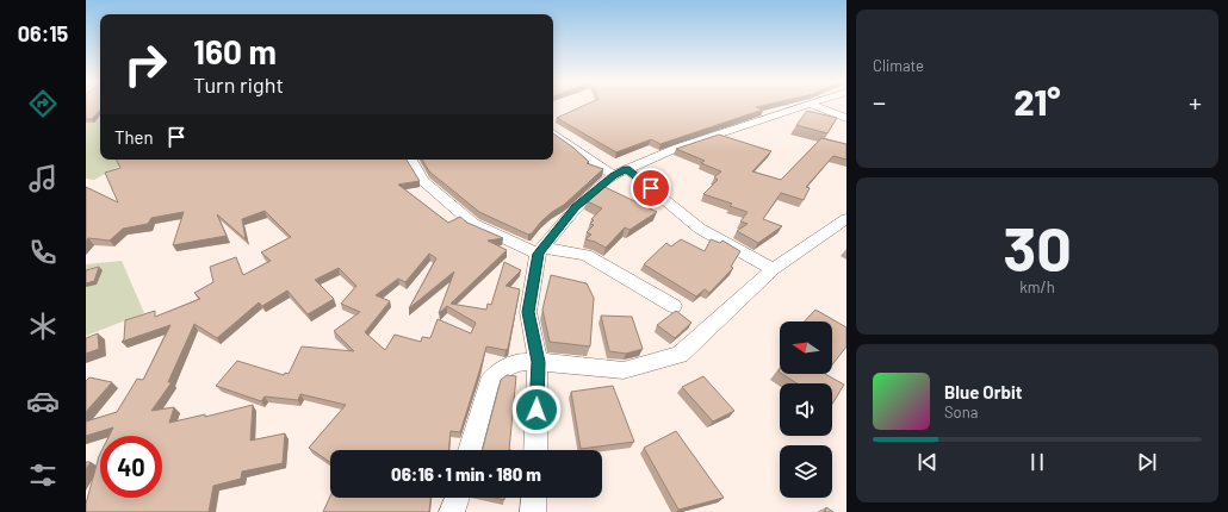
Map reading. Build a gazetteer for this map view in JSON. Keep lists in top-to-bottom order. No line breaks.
{"north":"left","page":{"tabs":"06:15","tile":["Climate",["30","km/h"]],"turn":["160 m","Turn right"],"heat":["−","21°","+"],"then":"Then","song":["Blue Orbit","Sona"],"limit":"40","trip":"06:16 · 1 min · 180 m"}}
